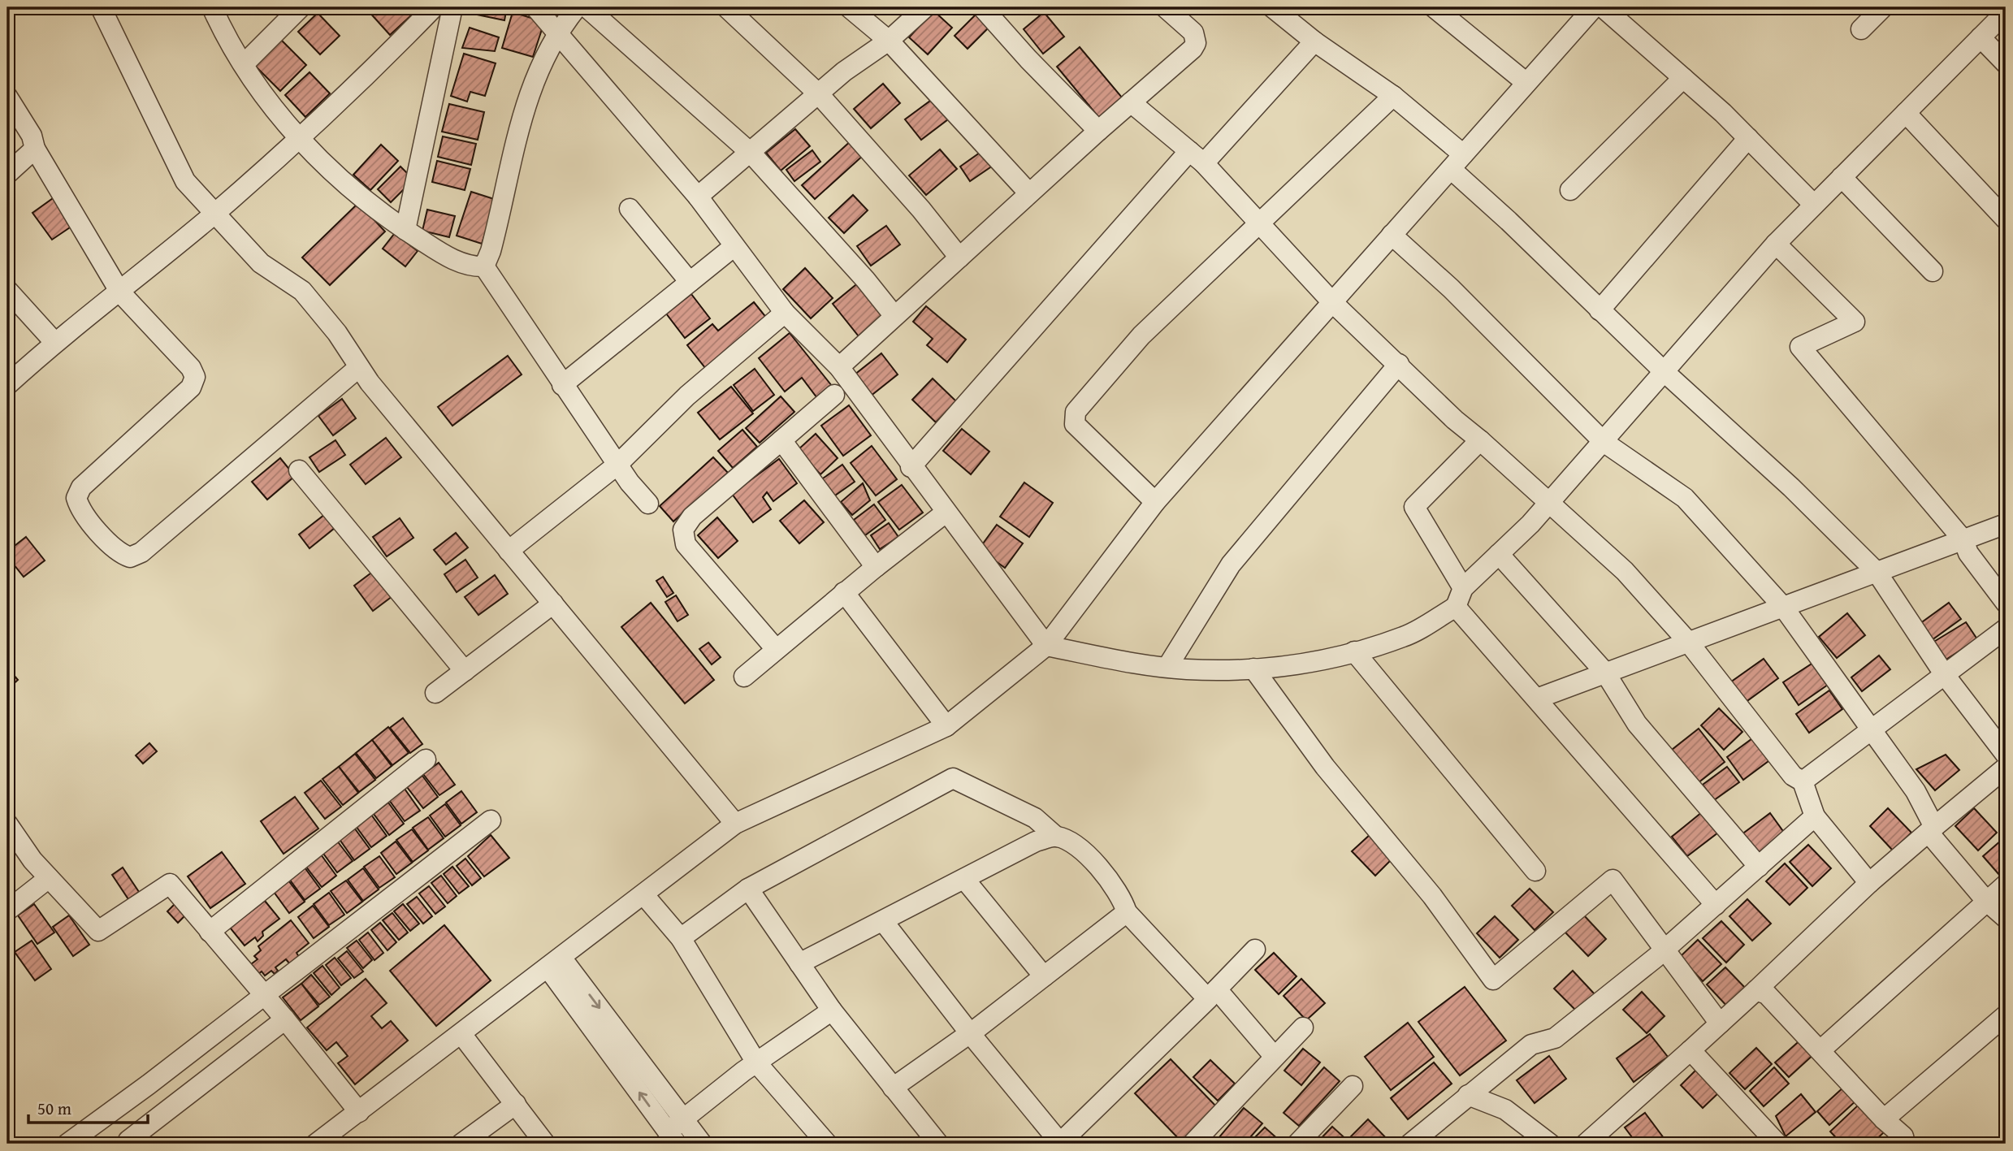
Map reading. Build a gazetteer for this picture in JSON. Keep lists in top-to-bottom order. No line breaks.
{"scale_bar":"50 m"}
